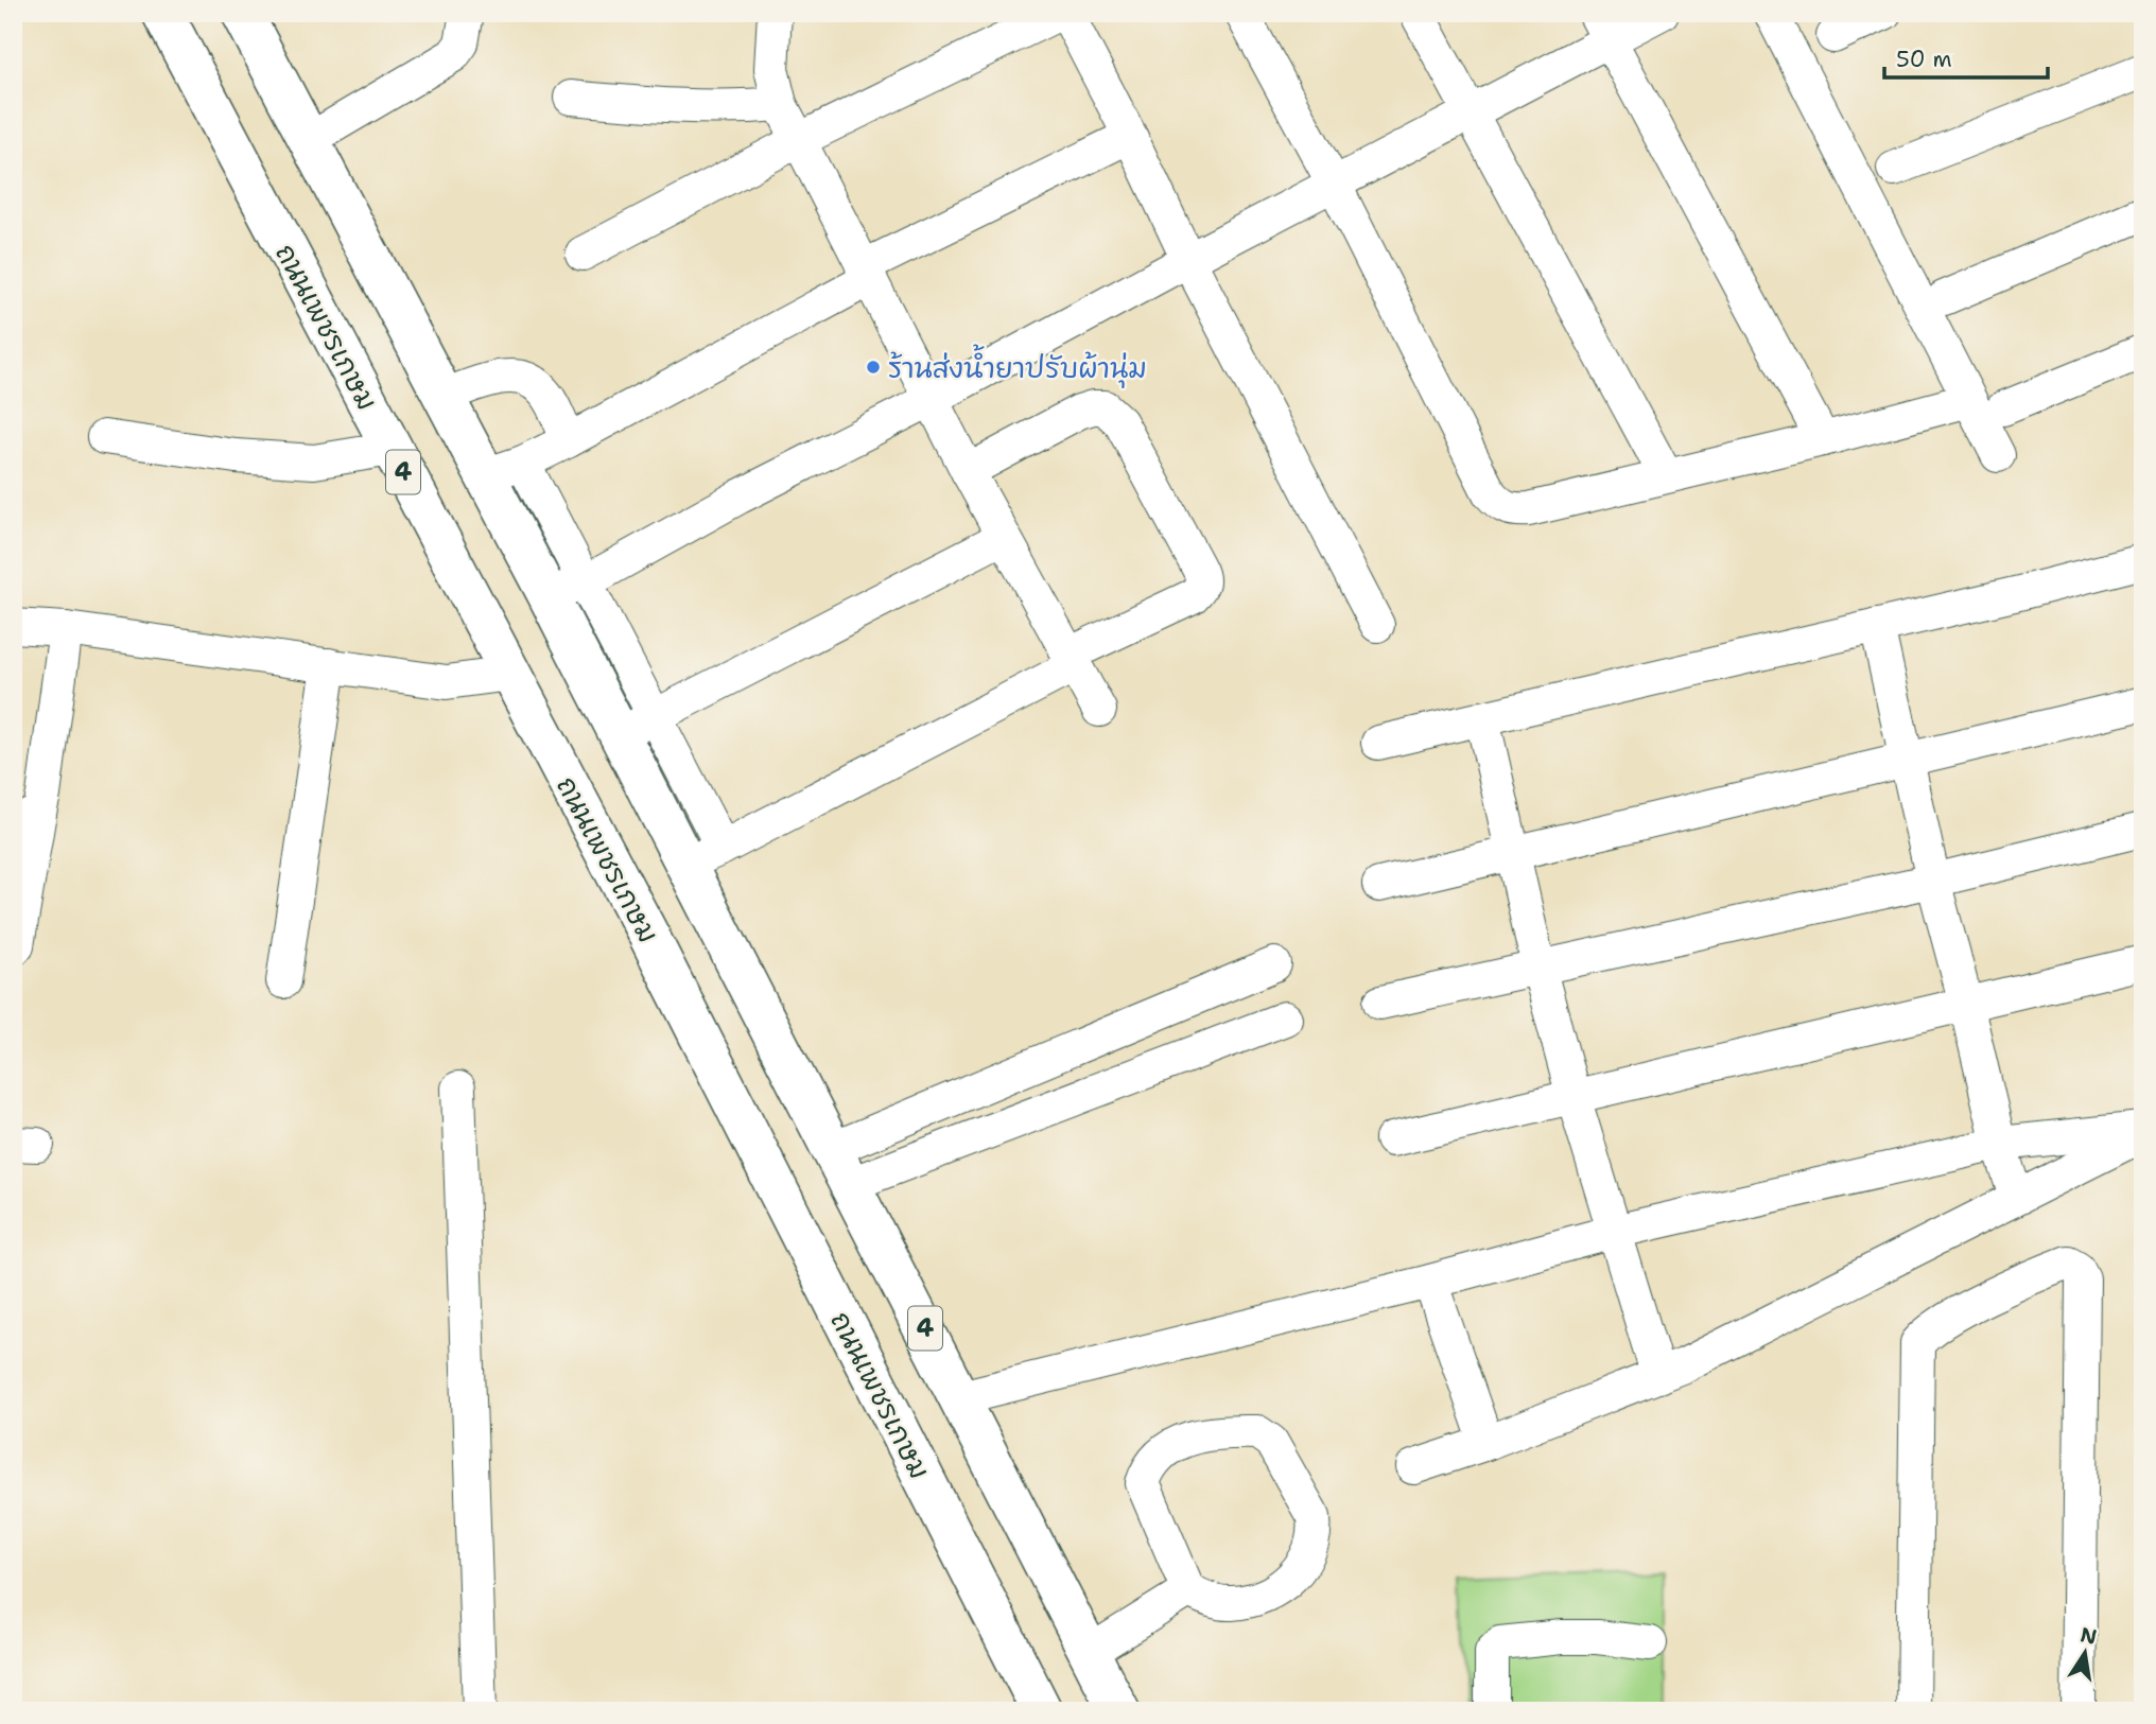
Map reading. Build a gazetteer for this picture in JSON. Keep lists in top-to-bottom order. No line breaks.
{"streets":{"main road":["ถนนเพชรเกษม","4"]},"places":["ร้านส่งน้ำยาปรับผ้านุ่ม"],"scale_bar":"50 m","north":"top"}
